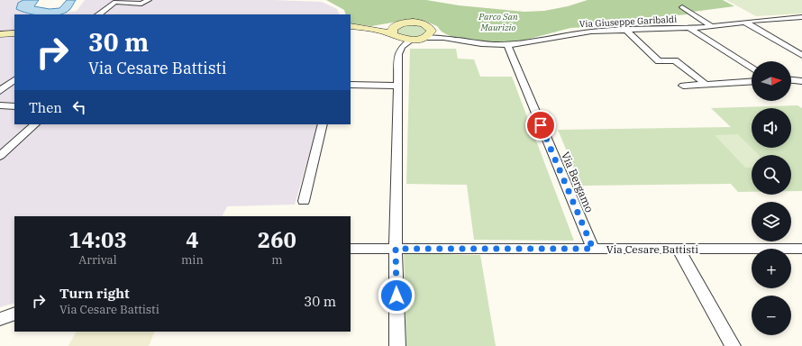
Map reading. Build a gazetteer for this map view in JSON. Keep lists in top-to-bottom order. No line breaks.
{"streets":{"street":["Via Giuseppe Garibaldi","Via Bergamo","Via Cesare Battisti"]},"crossings":[["Via Giuseppe Garibaldi","Via Bergamo"],["Via Bergamo","Via Cesare Battisti"]],"parks":["Parco San Maurizio"],"north":"right","page":{"turn":["30 m","Via Cesare Battisti"],"map_buttons":["+","−"],"then":"Then","eta":["14:03","Arrival","4","min","260","m"],"list":[{"name":"Turn right","note":"Via Cesare Battisti","value":"30 m"}]}}
